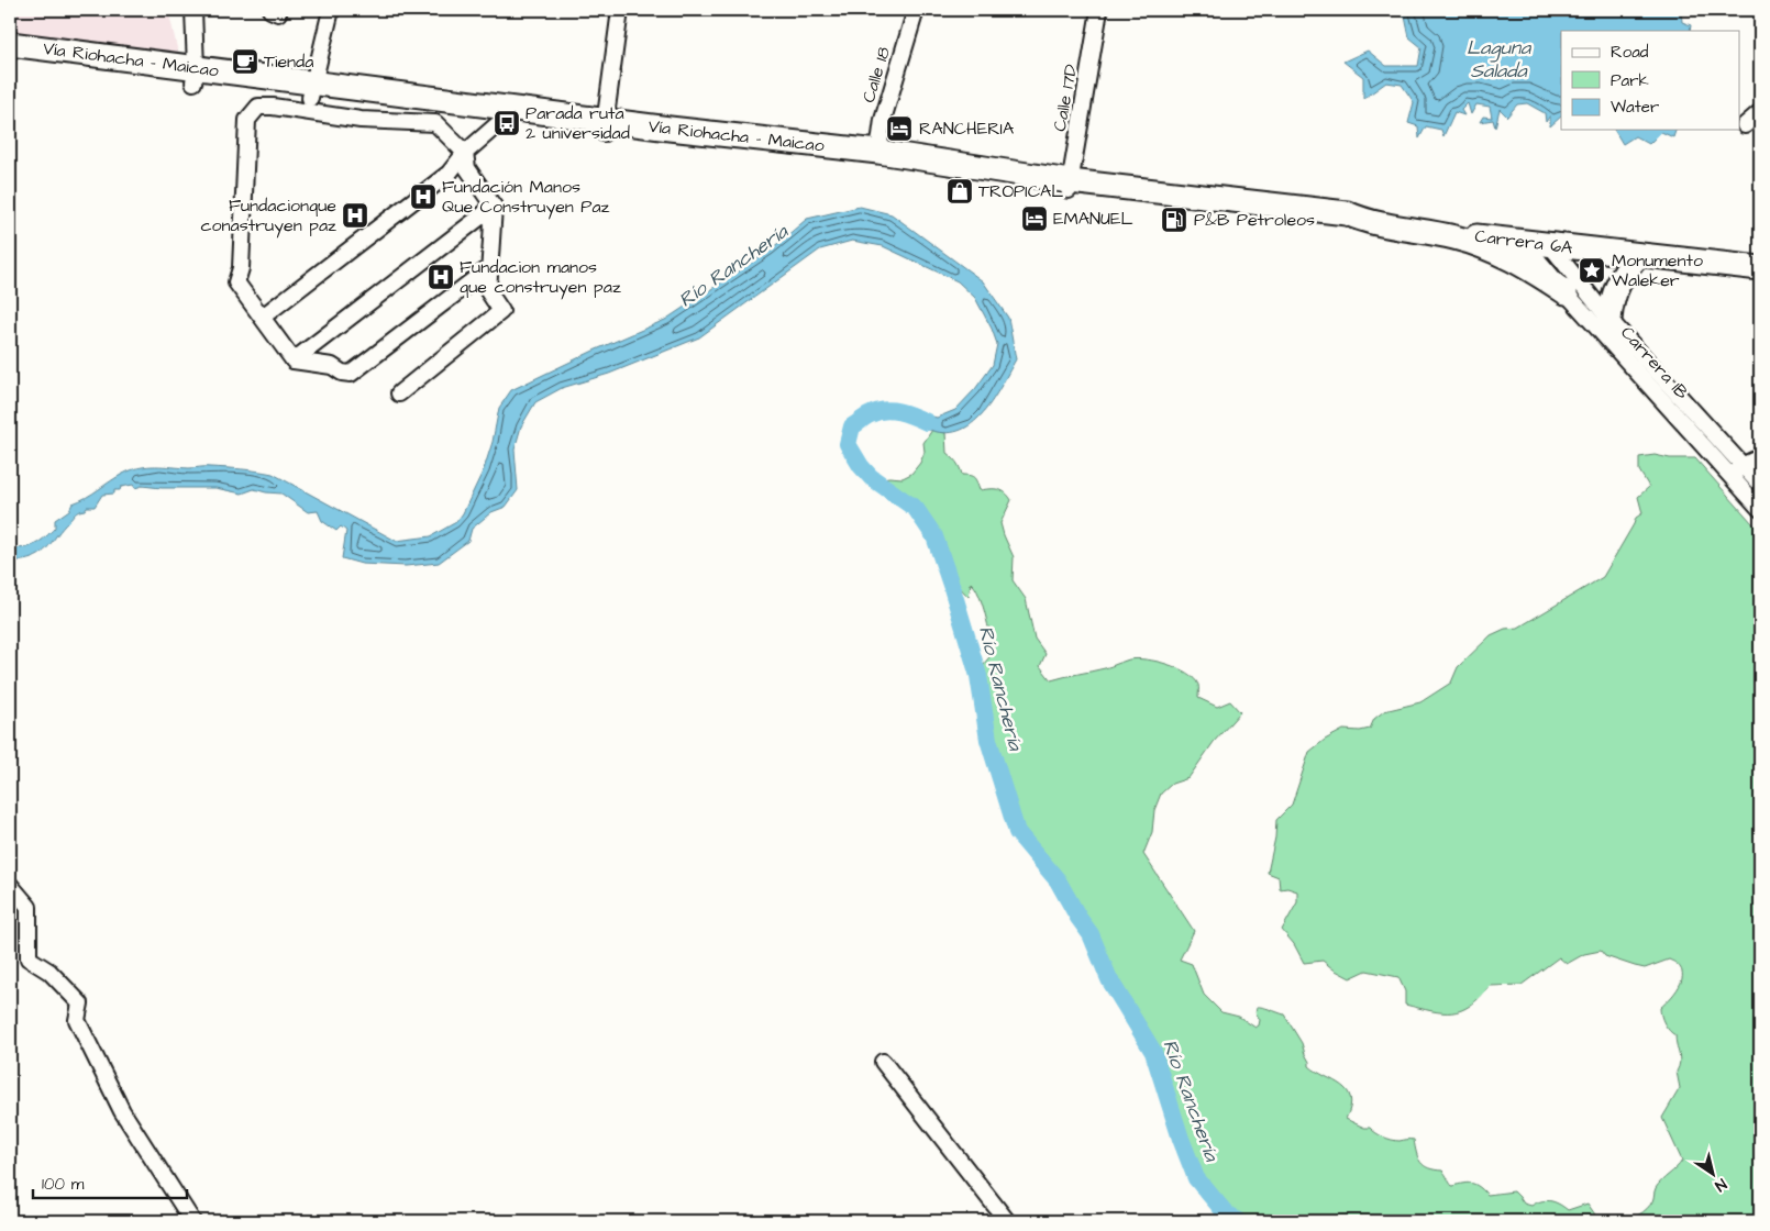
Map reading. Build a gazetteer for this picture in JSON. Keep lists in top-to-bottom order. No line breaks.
{"streets":{"highway":["Vía Riohacha - Maicao","Carrera 6A"],"street":["Calle 18","Calle 17D","Carrera 1B"]},"crossings":[["Vía Riohacha - Maicao","Calle 18"],["Vía Riohacha - Maicao","Calle 17D"],["Vía Riohacha - Maicao","Carrera 6A"],["Carrera 6A","Carrera 1B"]],"water":["Laguna Salada","Río Ranchería"],"places":{"cafe":["Tienda"],"bus stop":["Parada ruta 2 universidad"],"hotel":["RANCHERIA","EMANUEL"],"shop":["TROPICAL"],"hospital":["Fundación Manos Que Construyen Paz","Fundacionque conastruyen paz","Fundacion manos que construyen paz"],"fuel station":["P&B Petroleos"],"place":["Monumento Waleker"]},"legend":["Road","Park","Water"],"scale_bar":"100 m","north":"bottom right"}
